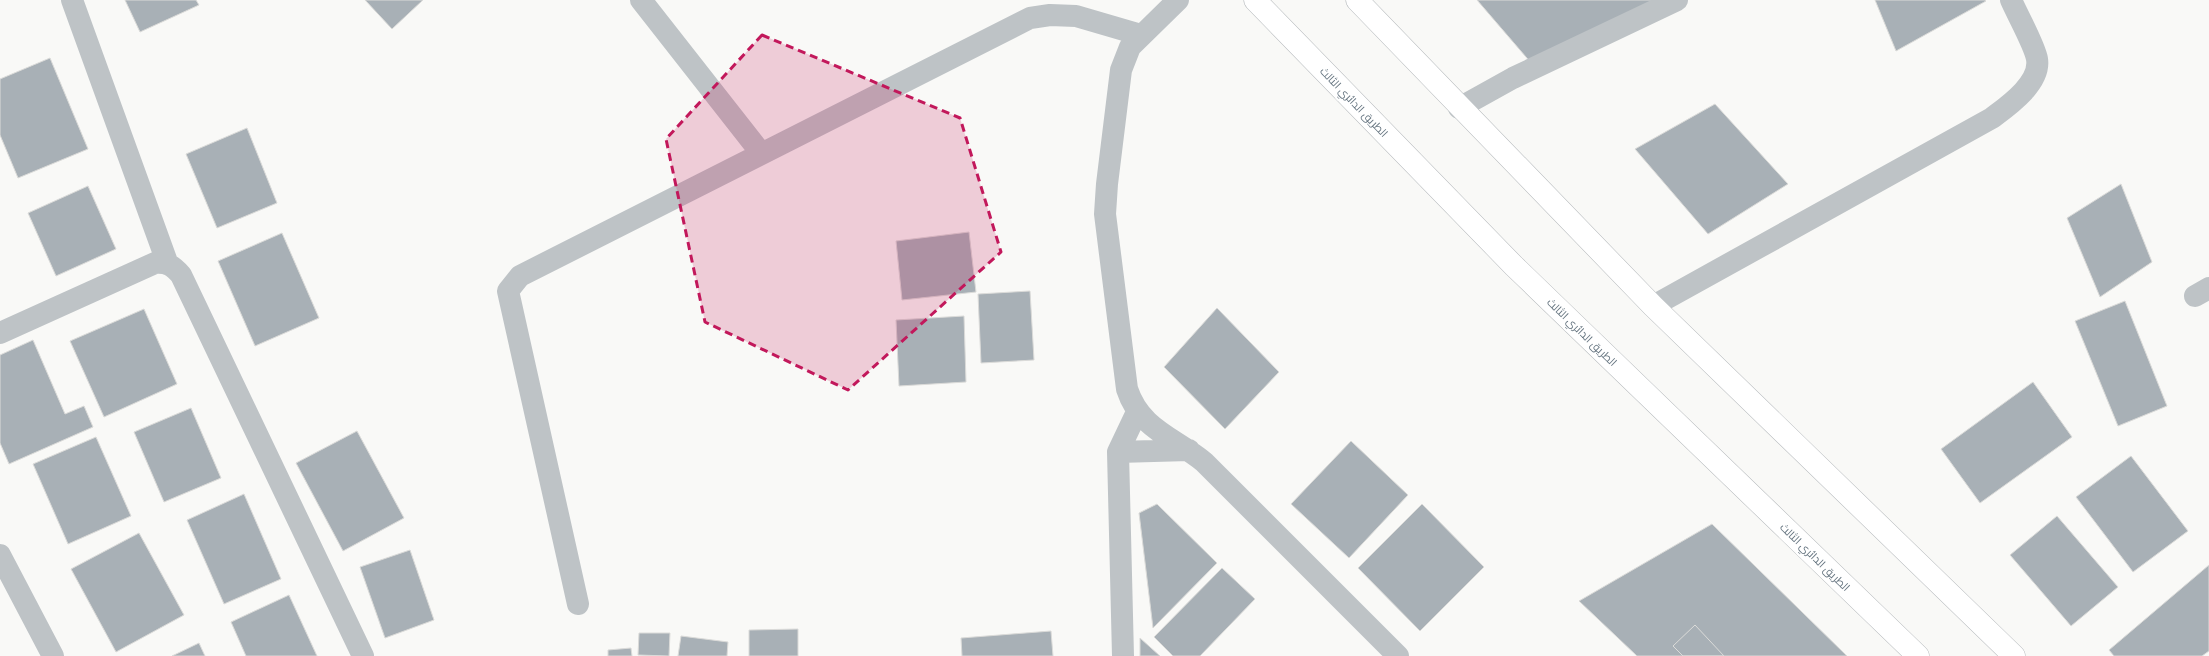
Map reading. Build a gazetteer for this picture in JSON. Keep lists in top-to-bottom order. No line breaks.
{"streets":{"highway":["الطريق الدائري الثالث"]}}
